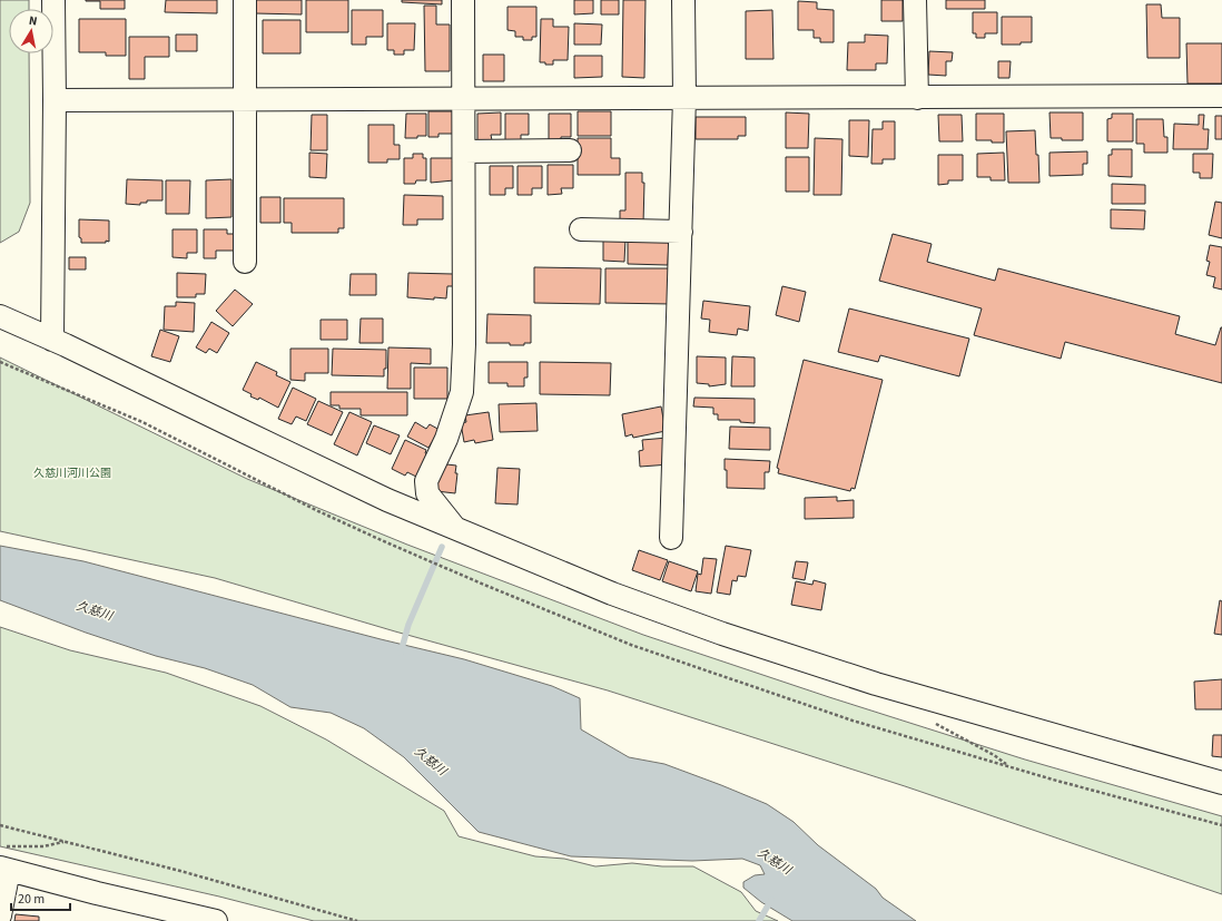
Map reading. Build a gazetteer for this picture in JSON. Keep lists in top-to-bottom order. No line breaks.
{"water":["久慈川"],"parks":["久慈川河川公園"],"scale_bar":"20 m","north":"top"}
